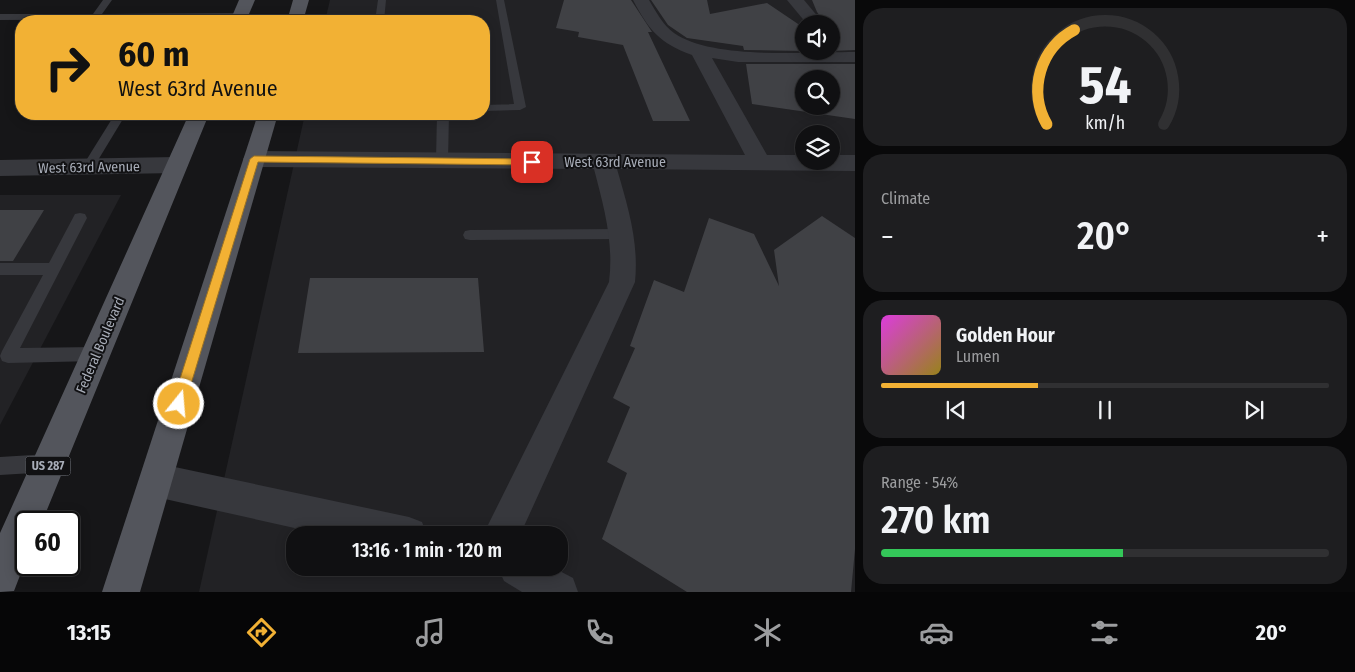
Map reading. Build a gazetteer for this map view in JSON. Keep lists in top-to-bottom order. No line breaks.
{"streets":{"main road":["Federal Boulevard","US 287"],"street":["West 63rd Avenue"]},"crossings":[["West 63rd Avenue","Federal Boulevard"]],"page":{"turn":["60 m","West 63rd Avenue"],"tile":["Climate",["Range · 54%","270 km"]],"heat":["−","20°","+"],"song":["Golden Hour","Lumen"],"limit":"60","trip":"13:16 · 1 min · 120 m","tabs":["13:15","20°"],"gauge":["54","km/h"]}}
